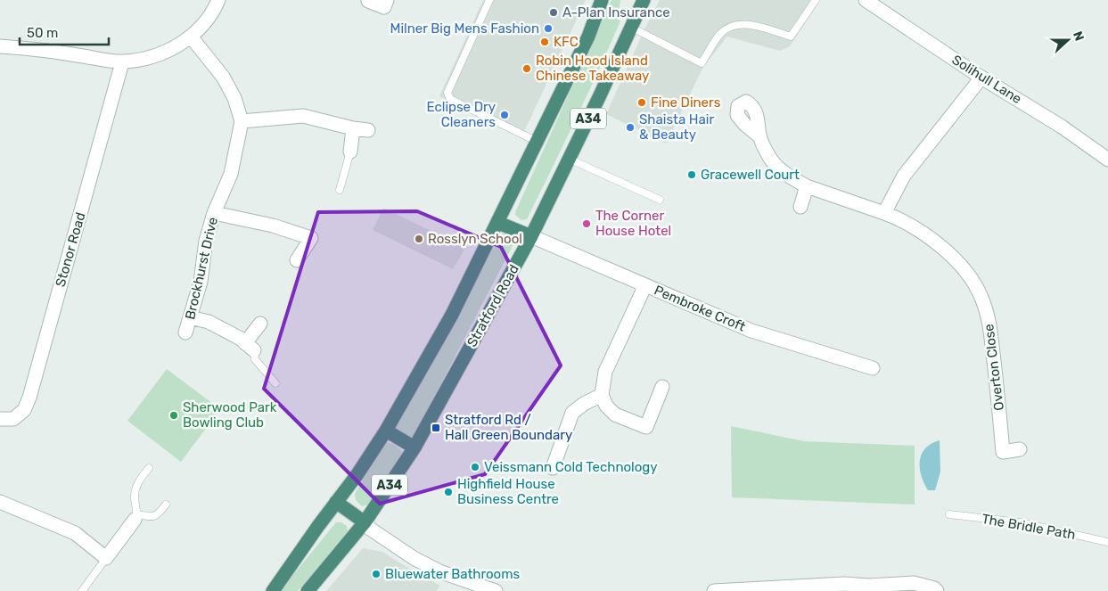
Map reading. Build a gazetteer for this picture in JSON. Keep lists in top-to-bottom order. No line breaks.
{"streets":{"highway":["A34","Stratford Road"],"street":["Solihull Lane","Stonor Road","Brockhurst Drive","Pembroke Croft","Overton Close"],"lane":["The Bridle Path"]},"crossings":[["Stratford Road","Pembroke Croft"]],"places":{"other":["A-Plan Insurance","Milner Big Mens Fashion","KFC","Robin Hood Island Chinese Takeaway","Fine Diners","Eclipse Dry Cleaners","Shaista Hair & Beauty","Gracewell Court","The Corner House Hotel","Rosslyn School","Sherwood Park Bowling Club","Veissmann Cold Technology","Highfield House Business Centre","Bluewater Bathrooms"],"transit":["Stratford Rd / Hall Green Boundary"]},"scale_bar":"50 m","north":"right"}
